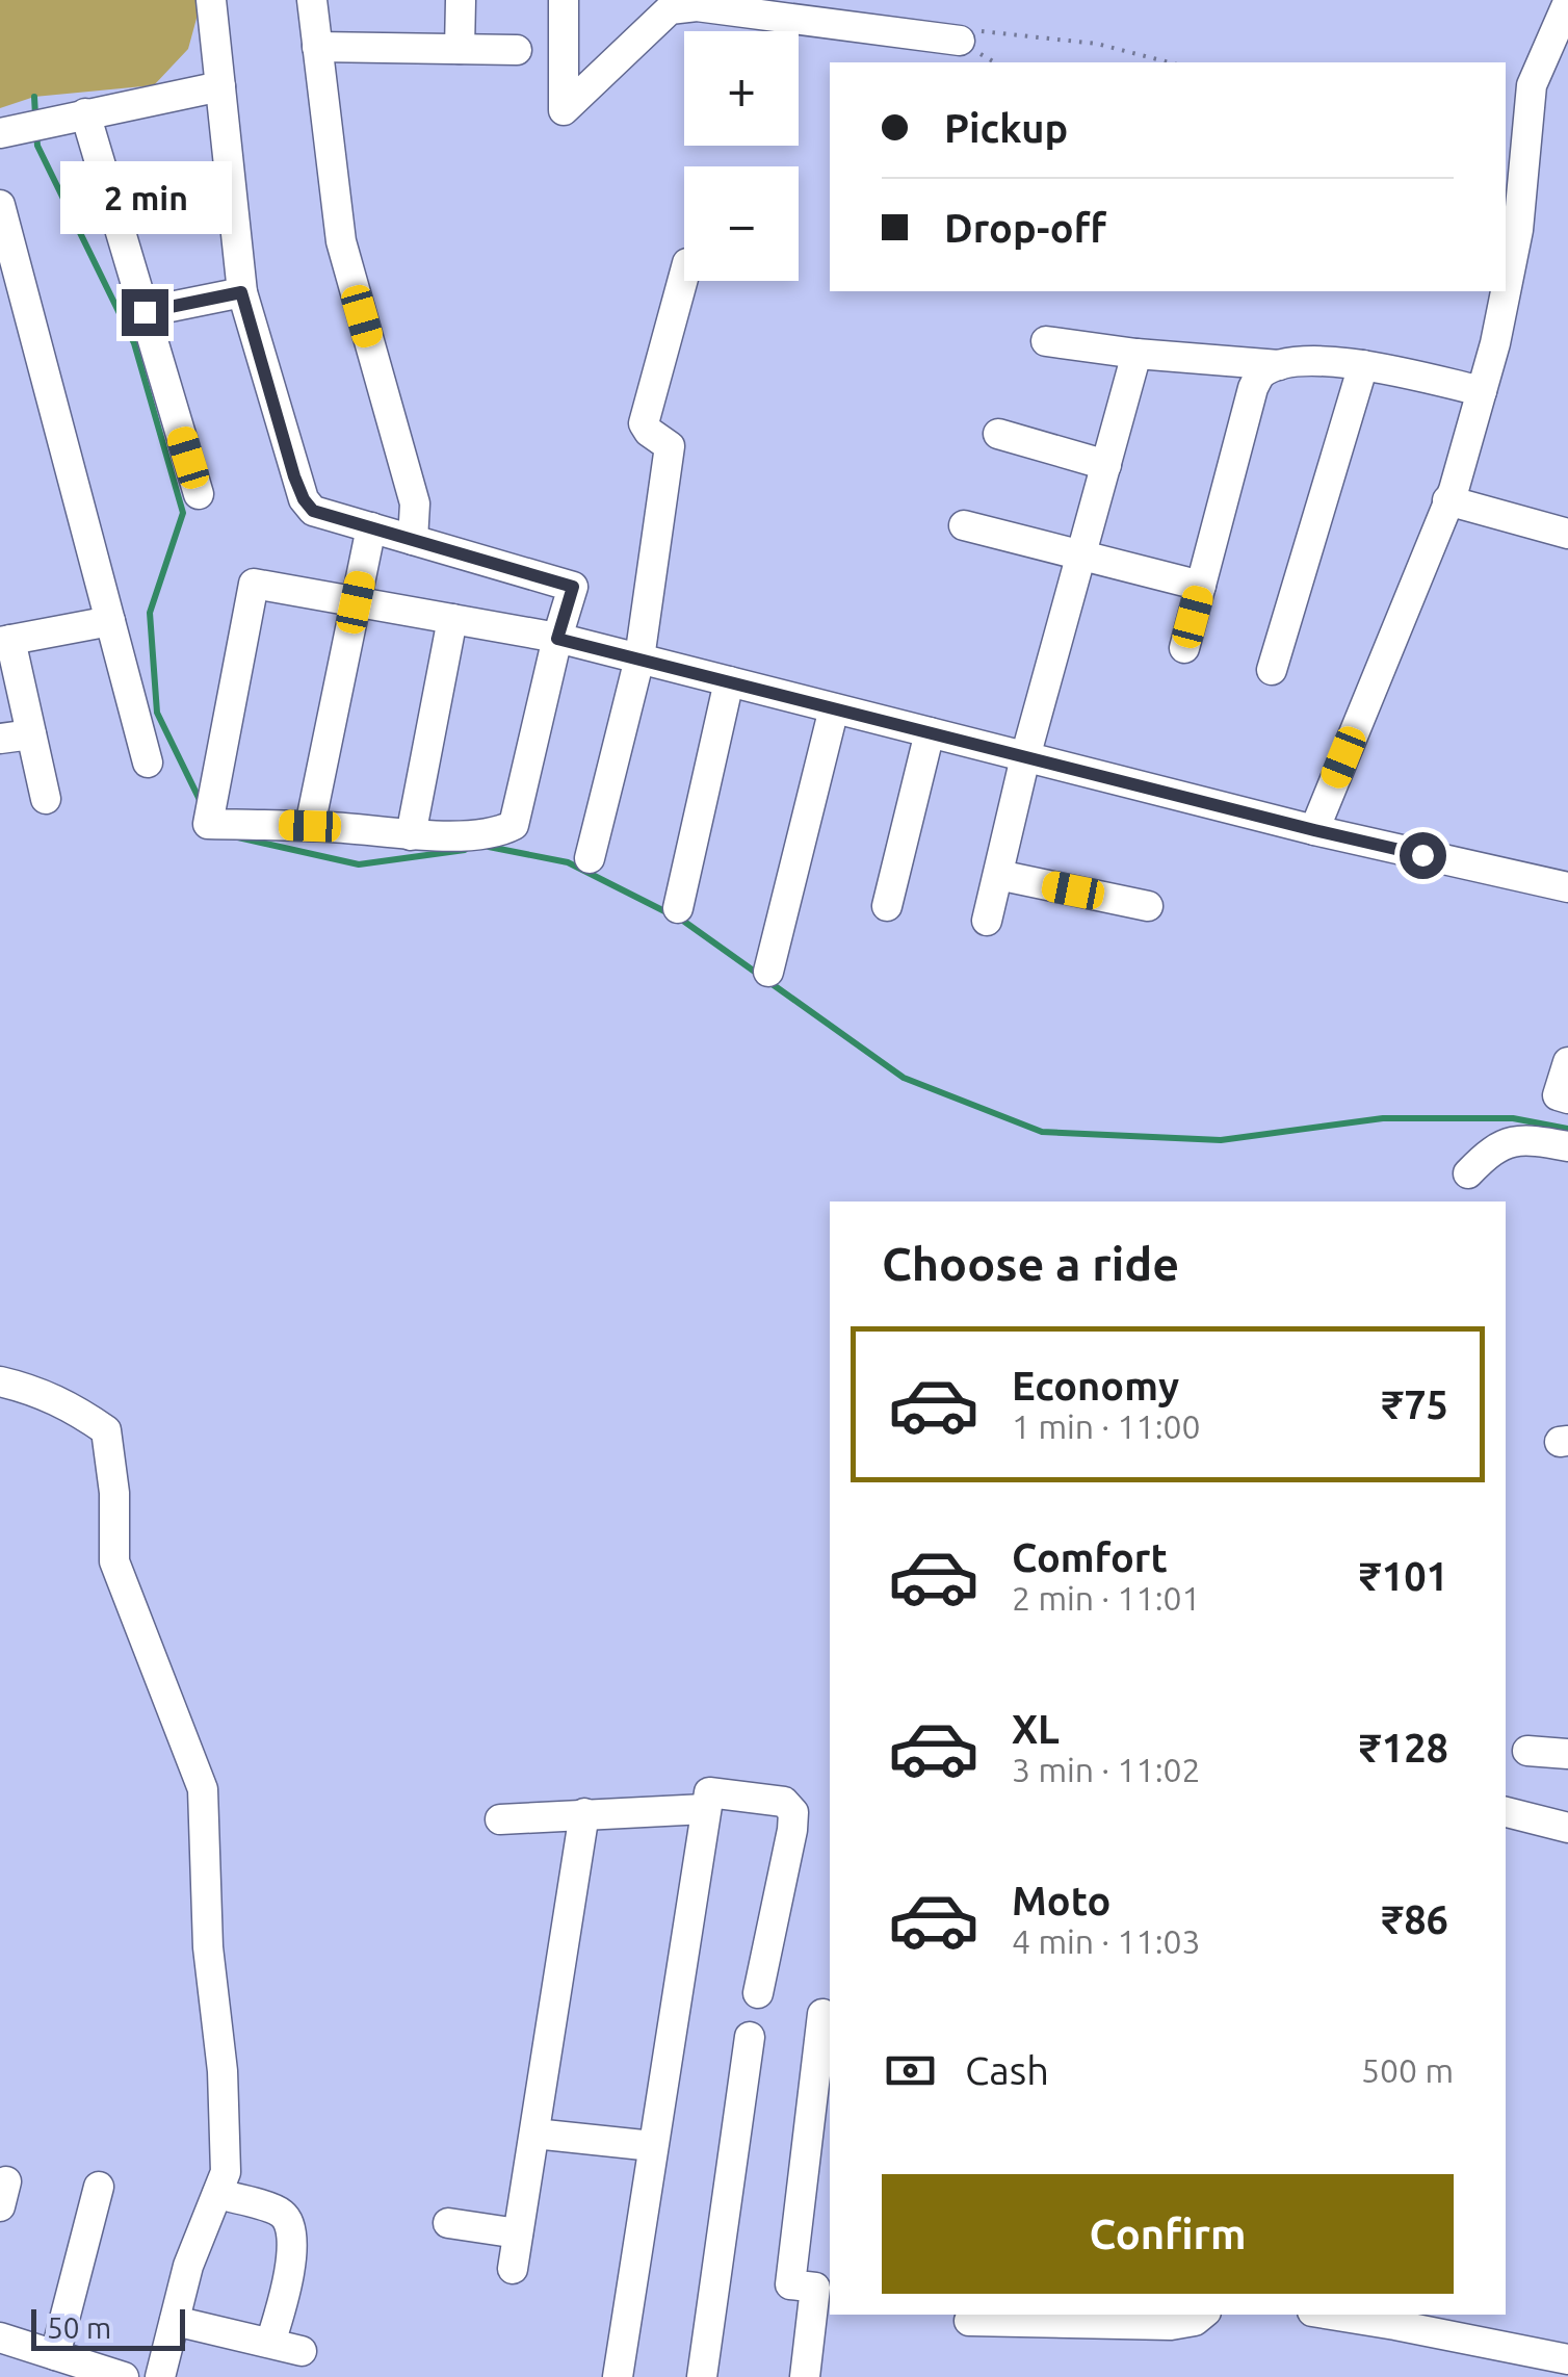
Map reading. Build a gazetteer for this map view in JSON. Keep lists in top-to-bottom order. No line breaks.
{"scale_bar":"50 m","page":{"map_buttons":["+","−"],"banner":["Pickup","Drop-off"],"bubble":"2 min","heading":"Choose a ride","list":[{"name":"Economy","note":"1 min · 11:00","value":"₹75"},{"name":"Comfort","note":"2 min · 11:01","value":"₹101"},{"name":"XL","note":"3 min · 11:02","value":"₹128"},{"name":"Moto","note":"4 min · 11:03","value":"₹86"}],"pay":["Cash","500 m"],"buttons":"Confirm","scale":"50 m"}}
